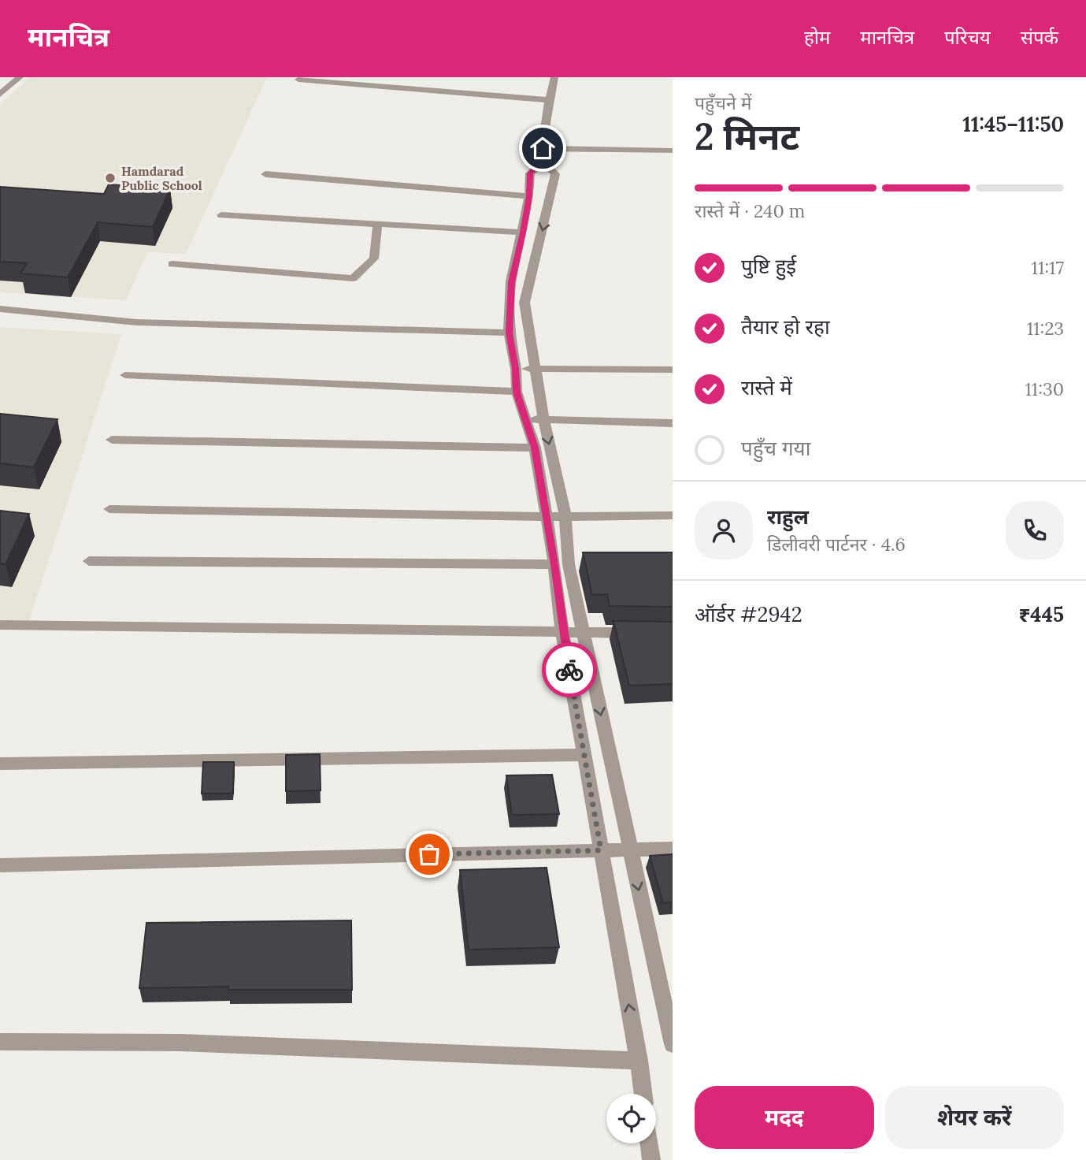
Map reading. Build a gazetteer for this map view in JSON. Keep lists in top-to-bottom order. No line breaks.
{"places":["Hamdarad Public School"],"page":{"header":"मानचित्र","nav":["होम","मानचित्र","परिचय","संपर्क"],"heading":["2 मिनट","पहुँचने में","11:45–11:50"],"panel":["राहुल","डिलीवरी पार्टनर · 4.6","ऑर्डर #2942","₹445"],"bar":"रास्ते में · 240 m","list":[["पुष्टि हुई","11:17"],["तैयार हो रहा","11:23"],["रास्ते में","11:30"],"पहुँच गया"],"buttons":["मदद","शेयर करें"]}}
